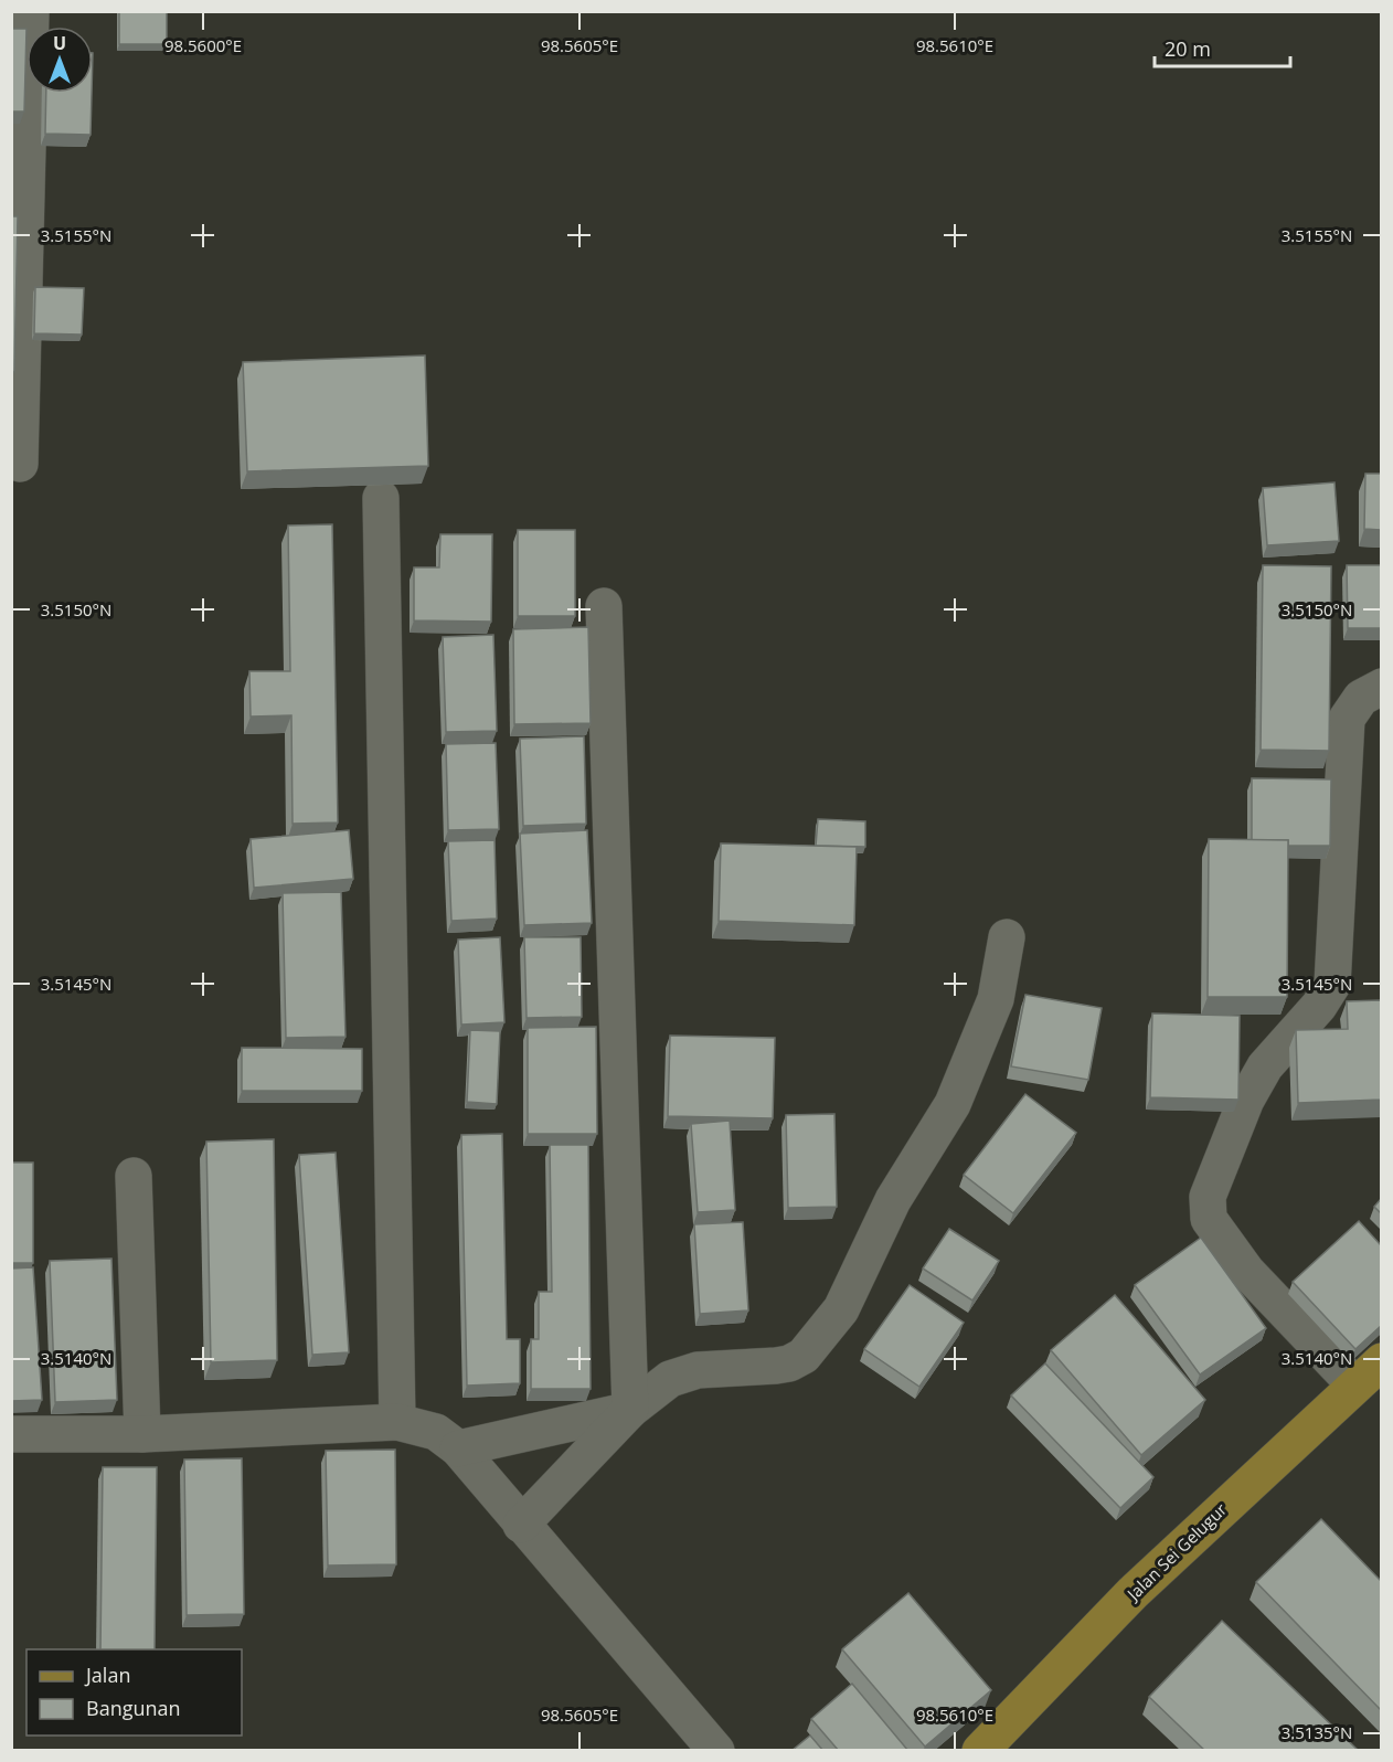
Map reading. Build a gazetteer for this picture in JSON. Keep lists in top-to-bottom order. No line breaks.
{"streets":{"main road":["Jalan Sei Gelugur"]},"legend":["Jalan","Bangunan"],"scale_bar":"20 m","north":"top","coordinates":["98.5600°E","98.5605°E","98.5610°E","3.5155°N","3.5150°N","3.5145°N","3.5140°N","3.5135°N"]}
